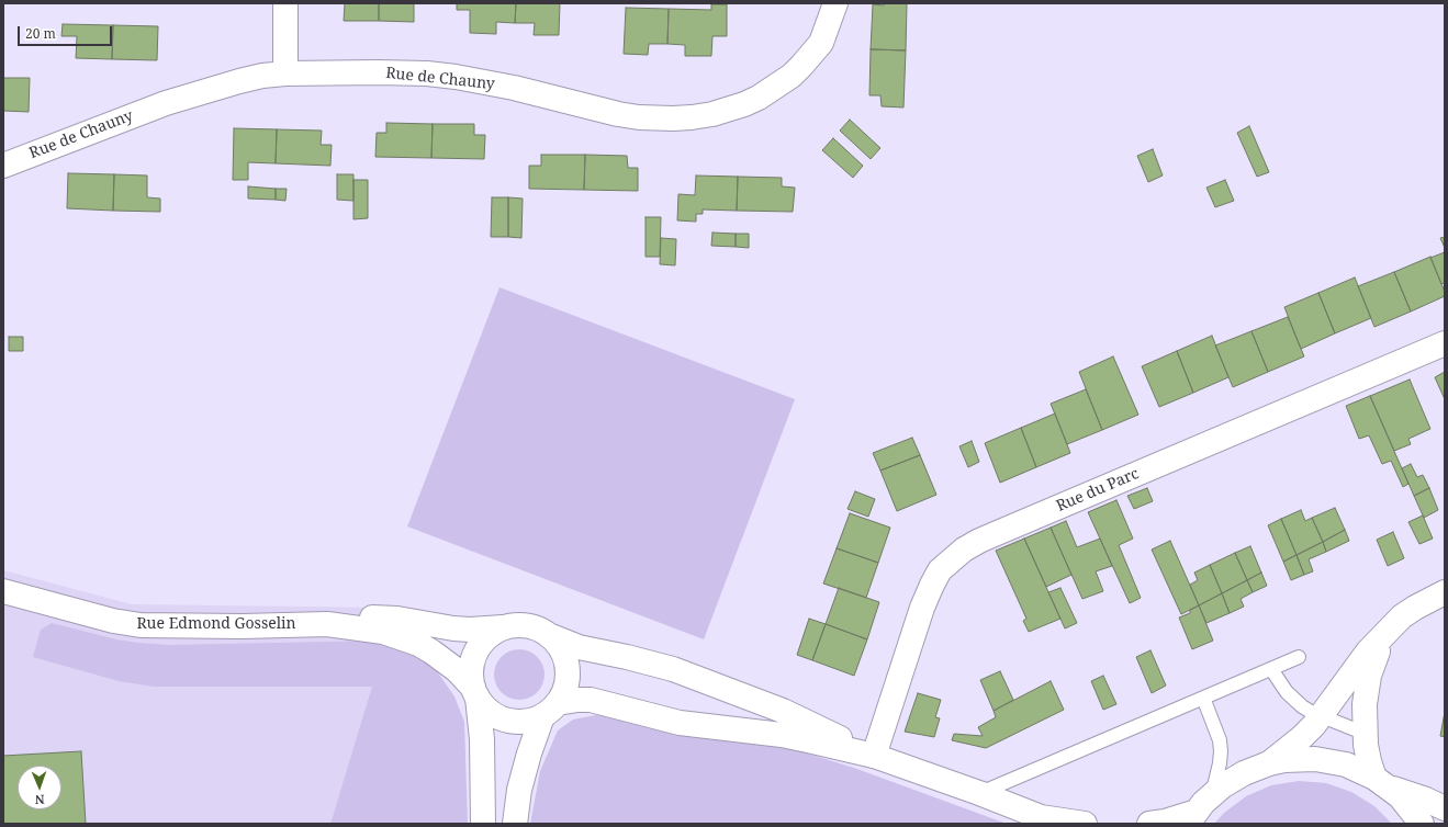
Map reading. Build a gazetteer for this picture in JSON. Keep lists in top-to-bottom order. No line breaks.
{"streets":{"main road":["Rue de Chauny","Rue du Parc","Rue Edmond Gosselin"]},"scale_bar":"20 m","north":"bottom"}
